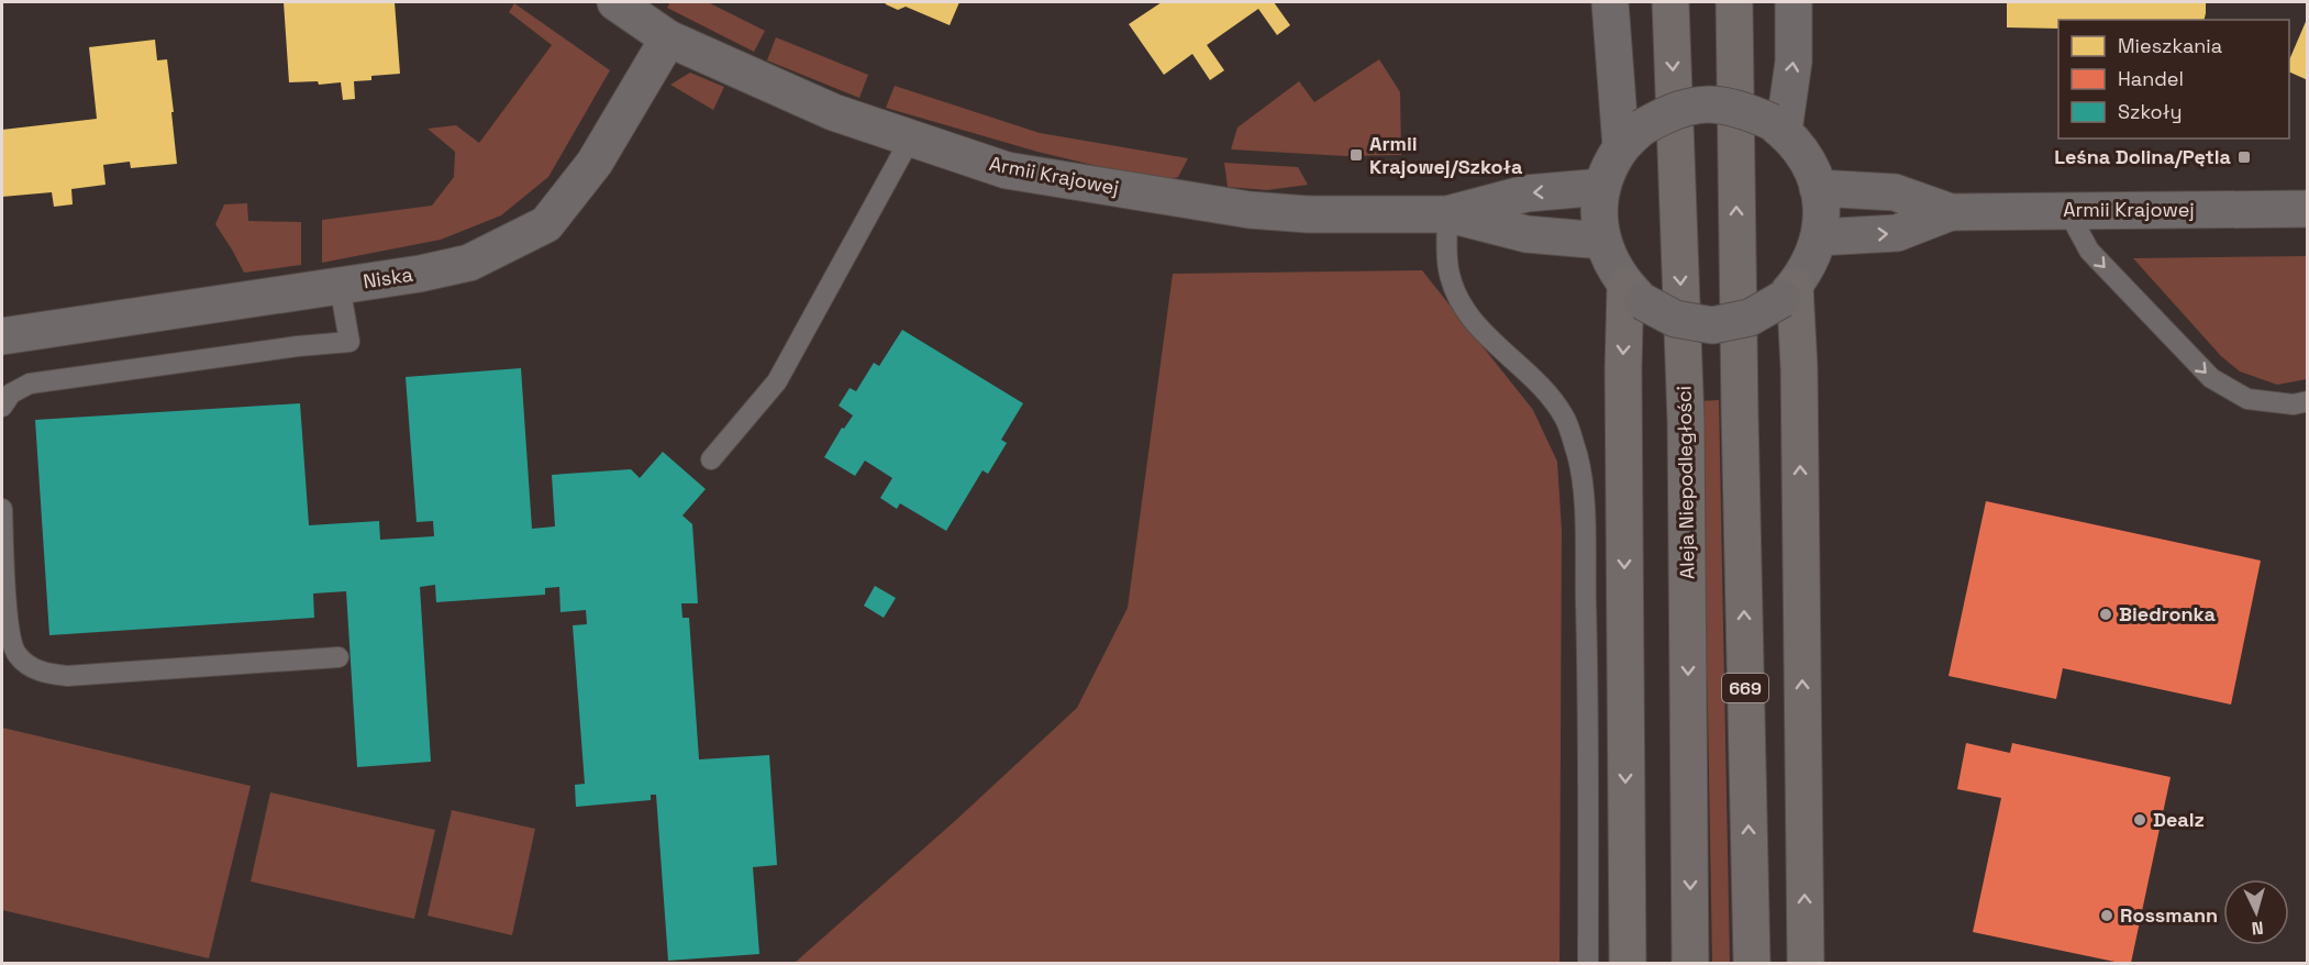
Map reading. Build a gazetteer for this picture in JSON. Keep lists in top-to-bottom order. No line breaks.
{"streets":{"main road":["Aleja Niepodległości","669"],"street":["Armii Krajowej","Niska"]},"crossings":[["Armii Krajowej","Niska"]],"places":{"transit":["Armii Krajowej/Szkoła","Leśna Dolina/Pętla"],"other":["Biedronka","Dealz","Rossmann"]},"legend":["Mieszkania","Handel","Szkoły"],"north":"bottom"}
